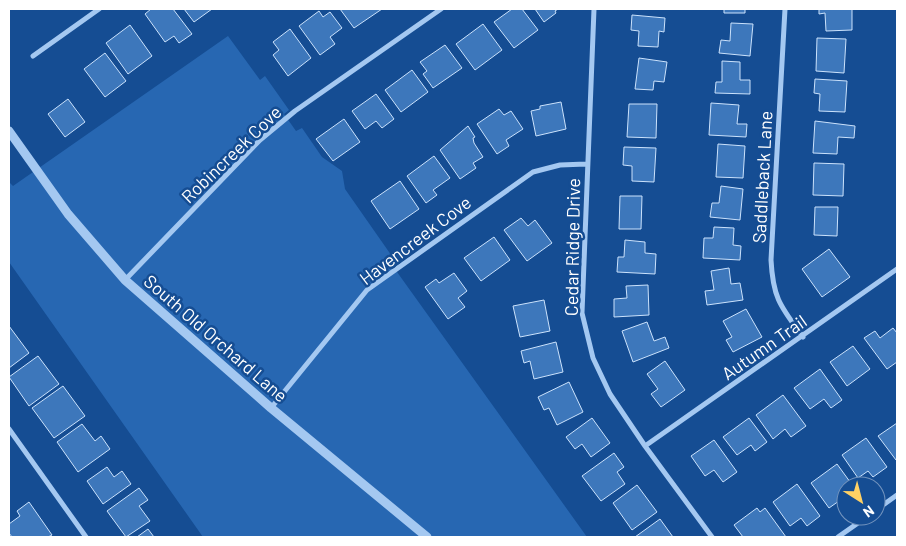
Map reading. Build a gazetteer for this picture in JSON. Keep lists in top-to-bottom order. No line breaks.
{"streets":{"street":["Robincreek Cove","Saddleback Lane","Havencreek Cove","Cedar Ridge Drive","South Old Orchard Lane","Autumn Trail"]},"crossings":[["Robincreek Cove","South Old Orchard Lane"],["Saddleback Lane","Autumn Trail"],["Havencreek Cove","Cedar Ridge Drive"],["Havencreek Cove","South Old Orchard Lane"],["Cedar Ridge Drive","Autumn Trail"]],"north":"bottom right"}
